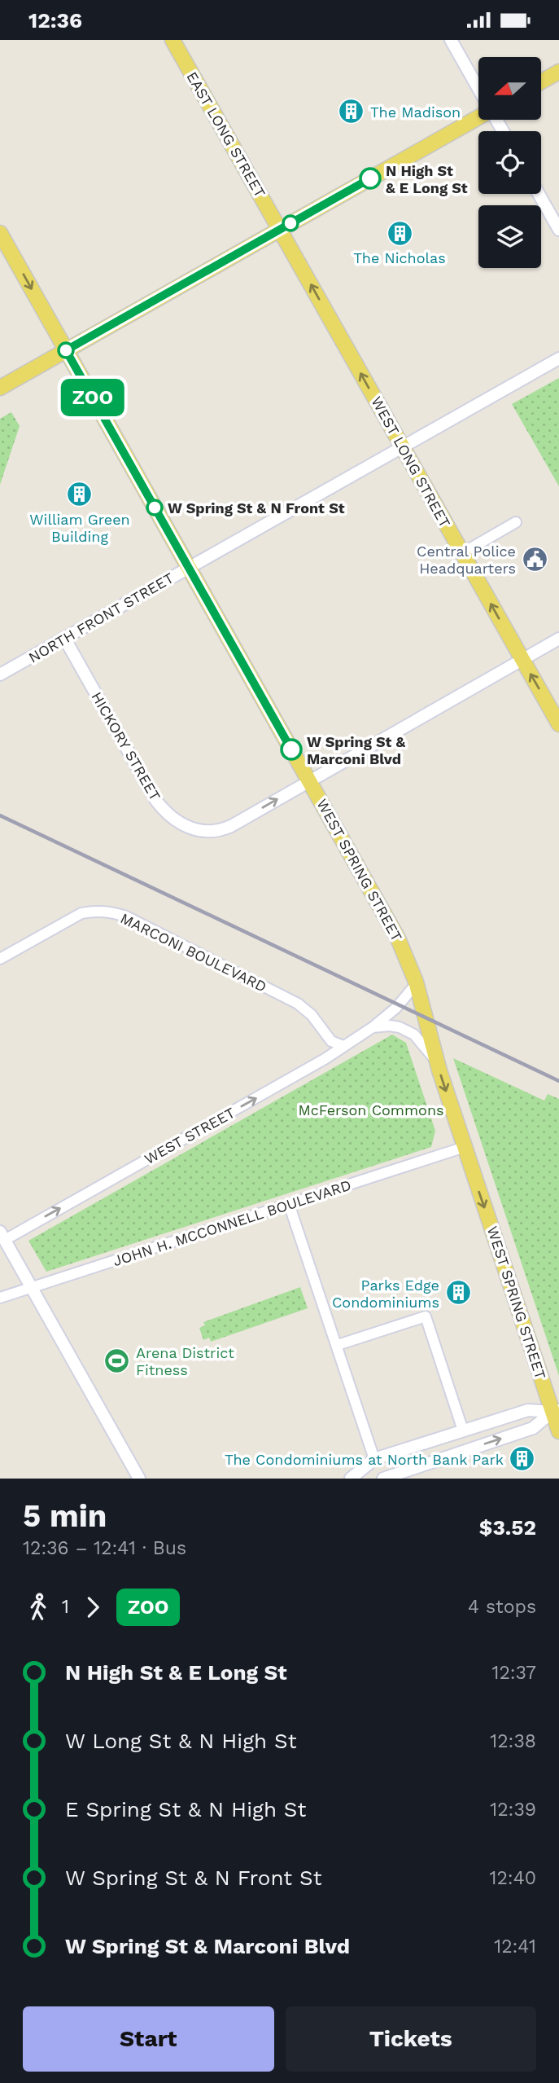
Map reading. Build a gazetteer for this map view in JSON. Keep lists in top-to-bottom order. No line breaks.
{"streets":{"main road":["EAST LONG STREET","WEST LONG STREET","WEST SPRING STREET"],"street":["NORTH FRONT STREET","HICKORY STREET","MARCONI BOULEVARD","WEST STREET","JOHN H. MCCONNELL BOULEVARD"]},"crossings":[["EAST LONG STREET","WEST LONG STREET"],["WEST LONG STREET","NORTH FRONT STREET"],["NORTH FRONT STREET","HICKORY STREET"],["NORTH FRONT STREET","WEST SPRING STREET"],["HICKORY STREET","WEST SPRING STREET"],["WEST SPRING STREET","WEST STREET"],["WEST SPRING STREET","JOHN H. MCCONNELL BOULEVARD"],["MARCONI BOULEVARD","WEST STREET"]],"one_way":["WEST LONG STREET","WEST SPRING STREET","WEST STREET"],"parks":["McFerson Commons"],"places":{"building":["The Madison","The Nicholas","William Green Building","Parks Edge Condominiums","The Condominiums at North Bank Park"],"other":["N High St & E Long St","W Spring St & N Front St","W Spring St & Marconi Blvd"],"public building":["Central Police Headquarters"],"sports":["Arena District Fitness"]},"lines":["bus line ZOO"],"north":"left","page":{"status":"12:36","on_map":"ZOO","heading":["5 min","12:36 – 12:41 · Bus","$3.52"],"legs":["1","ZOO","4 stops"],"list":[{"name":"N High St & E Long St","value":"12:37"},{"name":"W Long St & N High St","value":"12:38"},{"name":"E Spring St & N High St","value":"12:39"},{"name":"W Spring St & N Front St","value":"12:40"},{"name":"W Spring St & Marconi Blvd","value":"12:41"}],"buttons":["Start","Tickets"]}}
